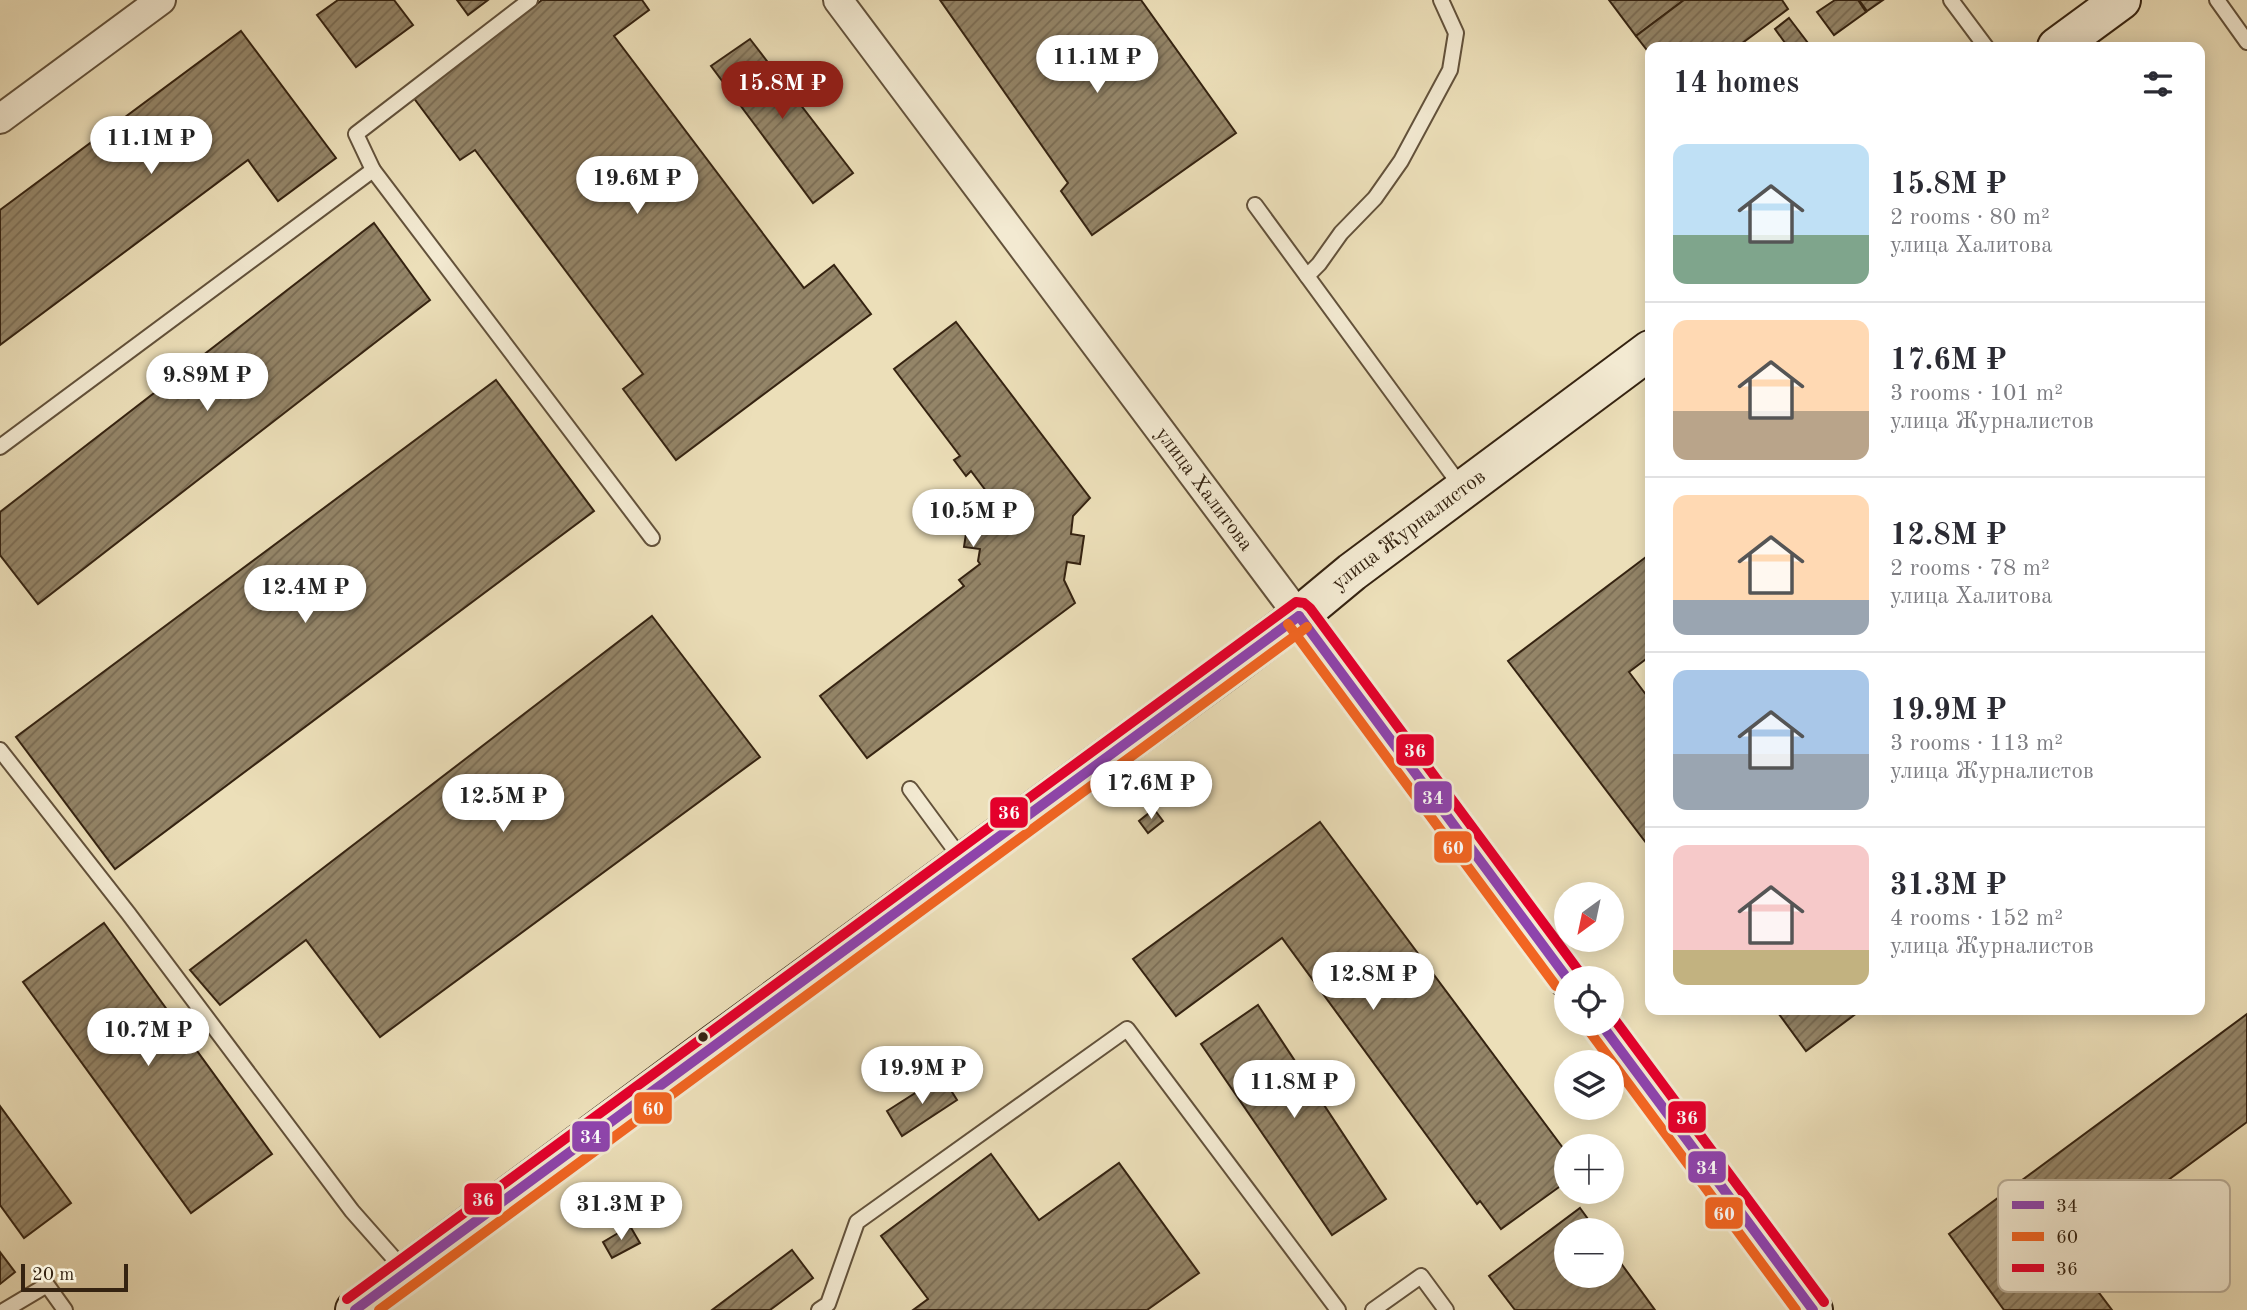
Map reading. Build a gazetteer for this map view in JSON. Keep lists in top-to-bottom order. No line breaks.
{"streets":{"street":["улица Халитова","улица Журналистов"]},"crossings":[["улица Халитова","улица Журналистов"]],"lines":["transit line 36","transit line 34","transit line 60"],"legend":["34","60","36"],"scale_bar":"20 m","north":"bottom left","page":{"price":["11.1M ₽","15.8M ₽","11.1M ₽","19.6M ₽","9.89M ₽","10.5M ₽","12.4M ₽","17.6M ₽","12.5M ₽","12.8M ₽","10.7M ₽","19.9M ₽","11.8M ₽","31.3M ₽"],"heading":"14 homes","list":[{"name":"15.8M ₽","note":"2 rooms · 80 m² · улица Халитова"},{"name":"17.6M ₽","note":"3 rooms · 101 m² · улица Журналистов"},{"name":"12.8M ₽","note":"2 rooms · 78 m² · улица Халитова"},{"name":"19.9M ₽","note":"3 rooms · 113 m² · улица Журналистов"},{"name":"31.3M ₽","note":"4 rooms · 152 m² · улица Журналистов"}],"map_buttons":["+","−"],"scale":"20 m"}}
